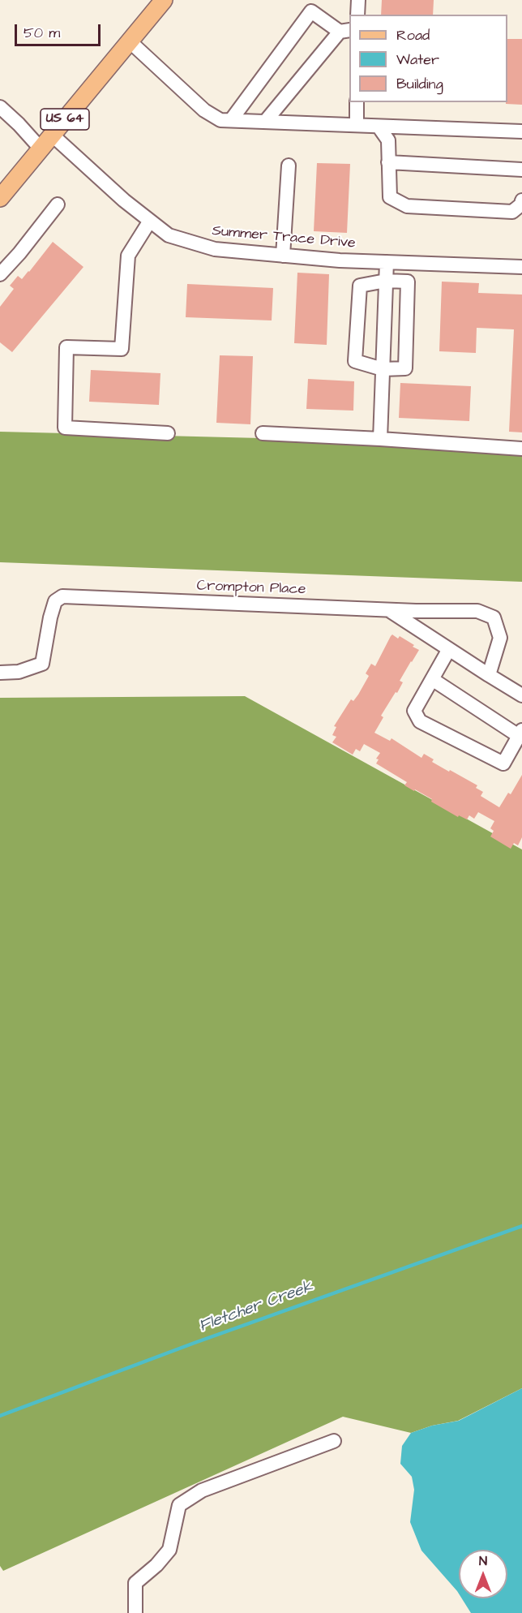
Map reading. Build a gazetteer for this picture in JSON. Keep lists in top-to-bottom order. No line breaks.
{"streets":{"main road":["US 64"],"street":["Summer Trace Drive","Crompton Place"]},"crossings":[["US 64","Summer Trace Drive"]],"water":["Fletcher Creek"],"legend":["Road","Water","Building"],"scale_bar":"50 m","north":"top"}
